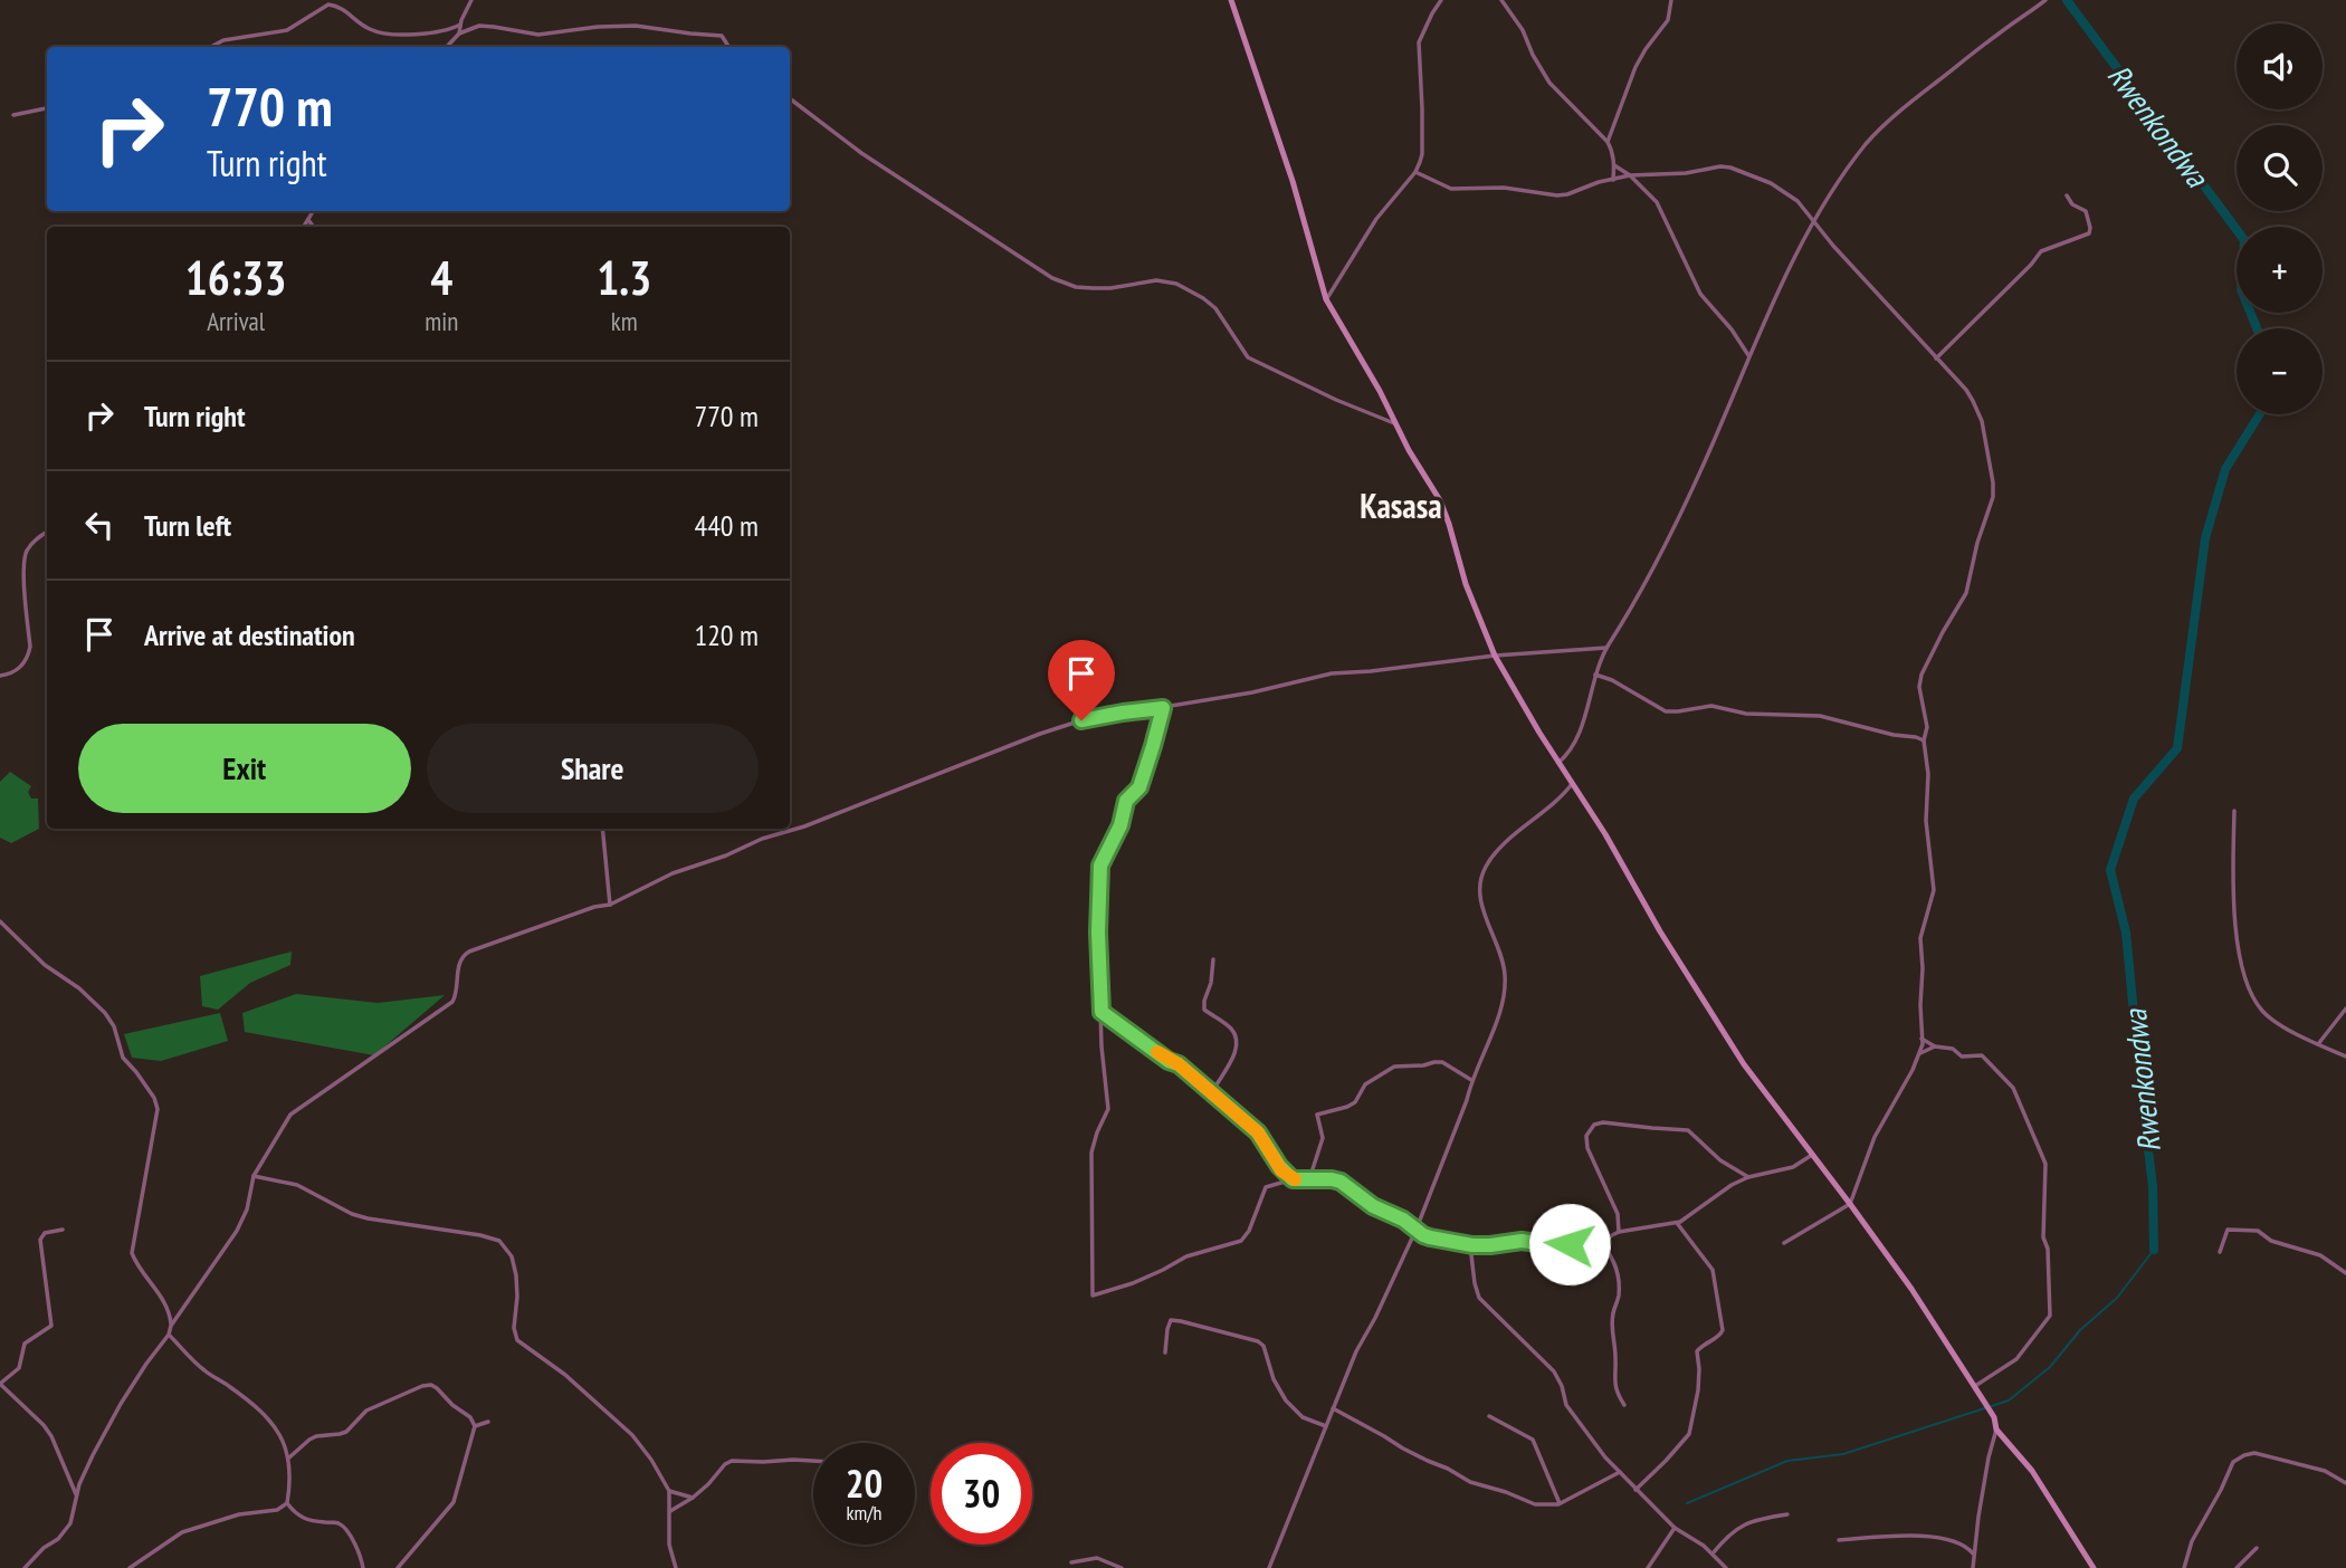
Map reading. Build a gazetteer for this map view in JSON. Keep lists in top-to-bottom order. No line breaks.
{"districts":["Kasasa"],"water":["Rwenkondwa"],"page":{"map_buttons":["+","−"],"turn":["770 m","Turn right"],"eta":["16:33","Arrival","4","min","1.3","km"],"list":[{"name":"Turn right","value":"770 m"},{"name":"Turn left","value":"440 m"},{"name":"Arrive at destination","value":"120 m"}],"buttons":["Exit","Share"],"speed":"20 km/h","limit":"30"}}
